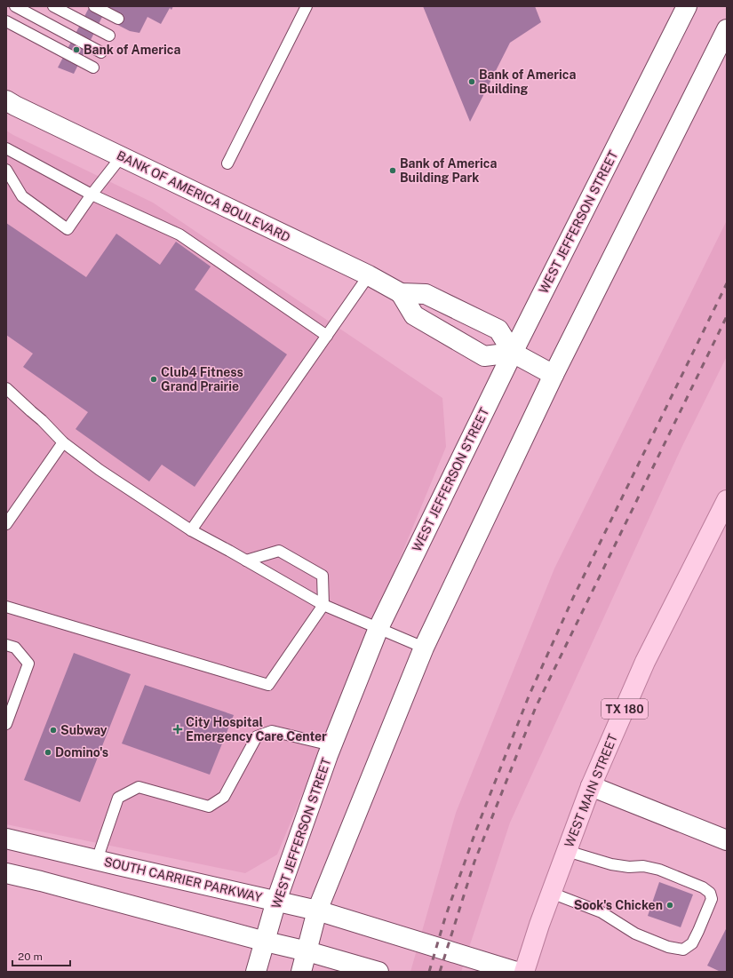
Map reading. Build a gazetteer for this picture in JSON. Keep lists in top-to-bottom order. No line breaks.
{"streets":{"main road":["BANK OF AMERICA BOULEVARD","WEST JEFFERSON STREET","TX 180","WEST MAIN STREET","SOUTH CARRIER PARKWAY"]},"crossings":[["BANK OF AMERICA BOULEVARD","WEST JEFFERSON STREET"],["WEST JEFFERSON STREET","SOUTH CARRIER PARKWAY"]],"places":{"other":["Bank of America","Bank of America Building","Bank of America Building Park","Club4 Fitness Grand Prairie","Subway","Domino's","Sook's Chicken"],"health":["City Hospital Emergency Care Center"]},"scale_bar":"20 m"}
